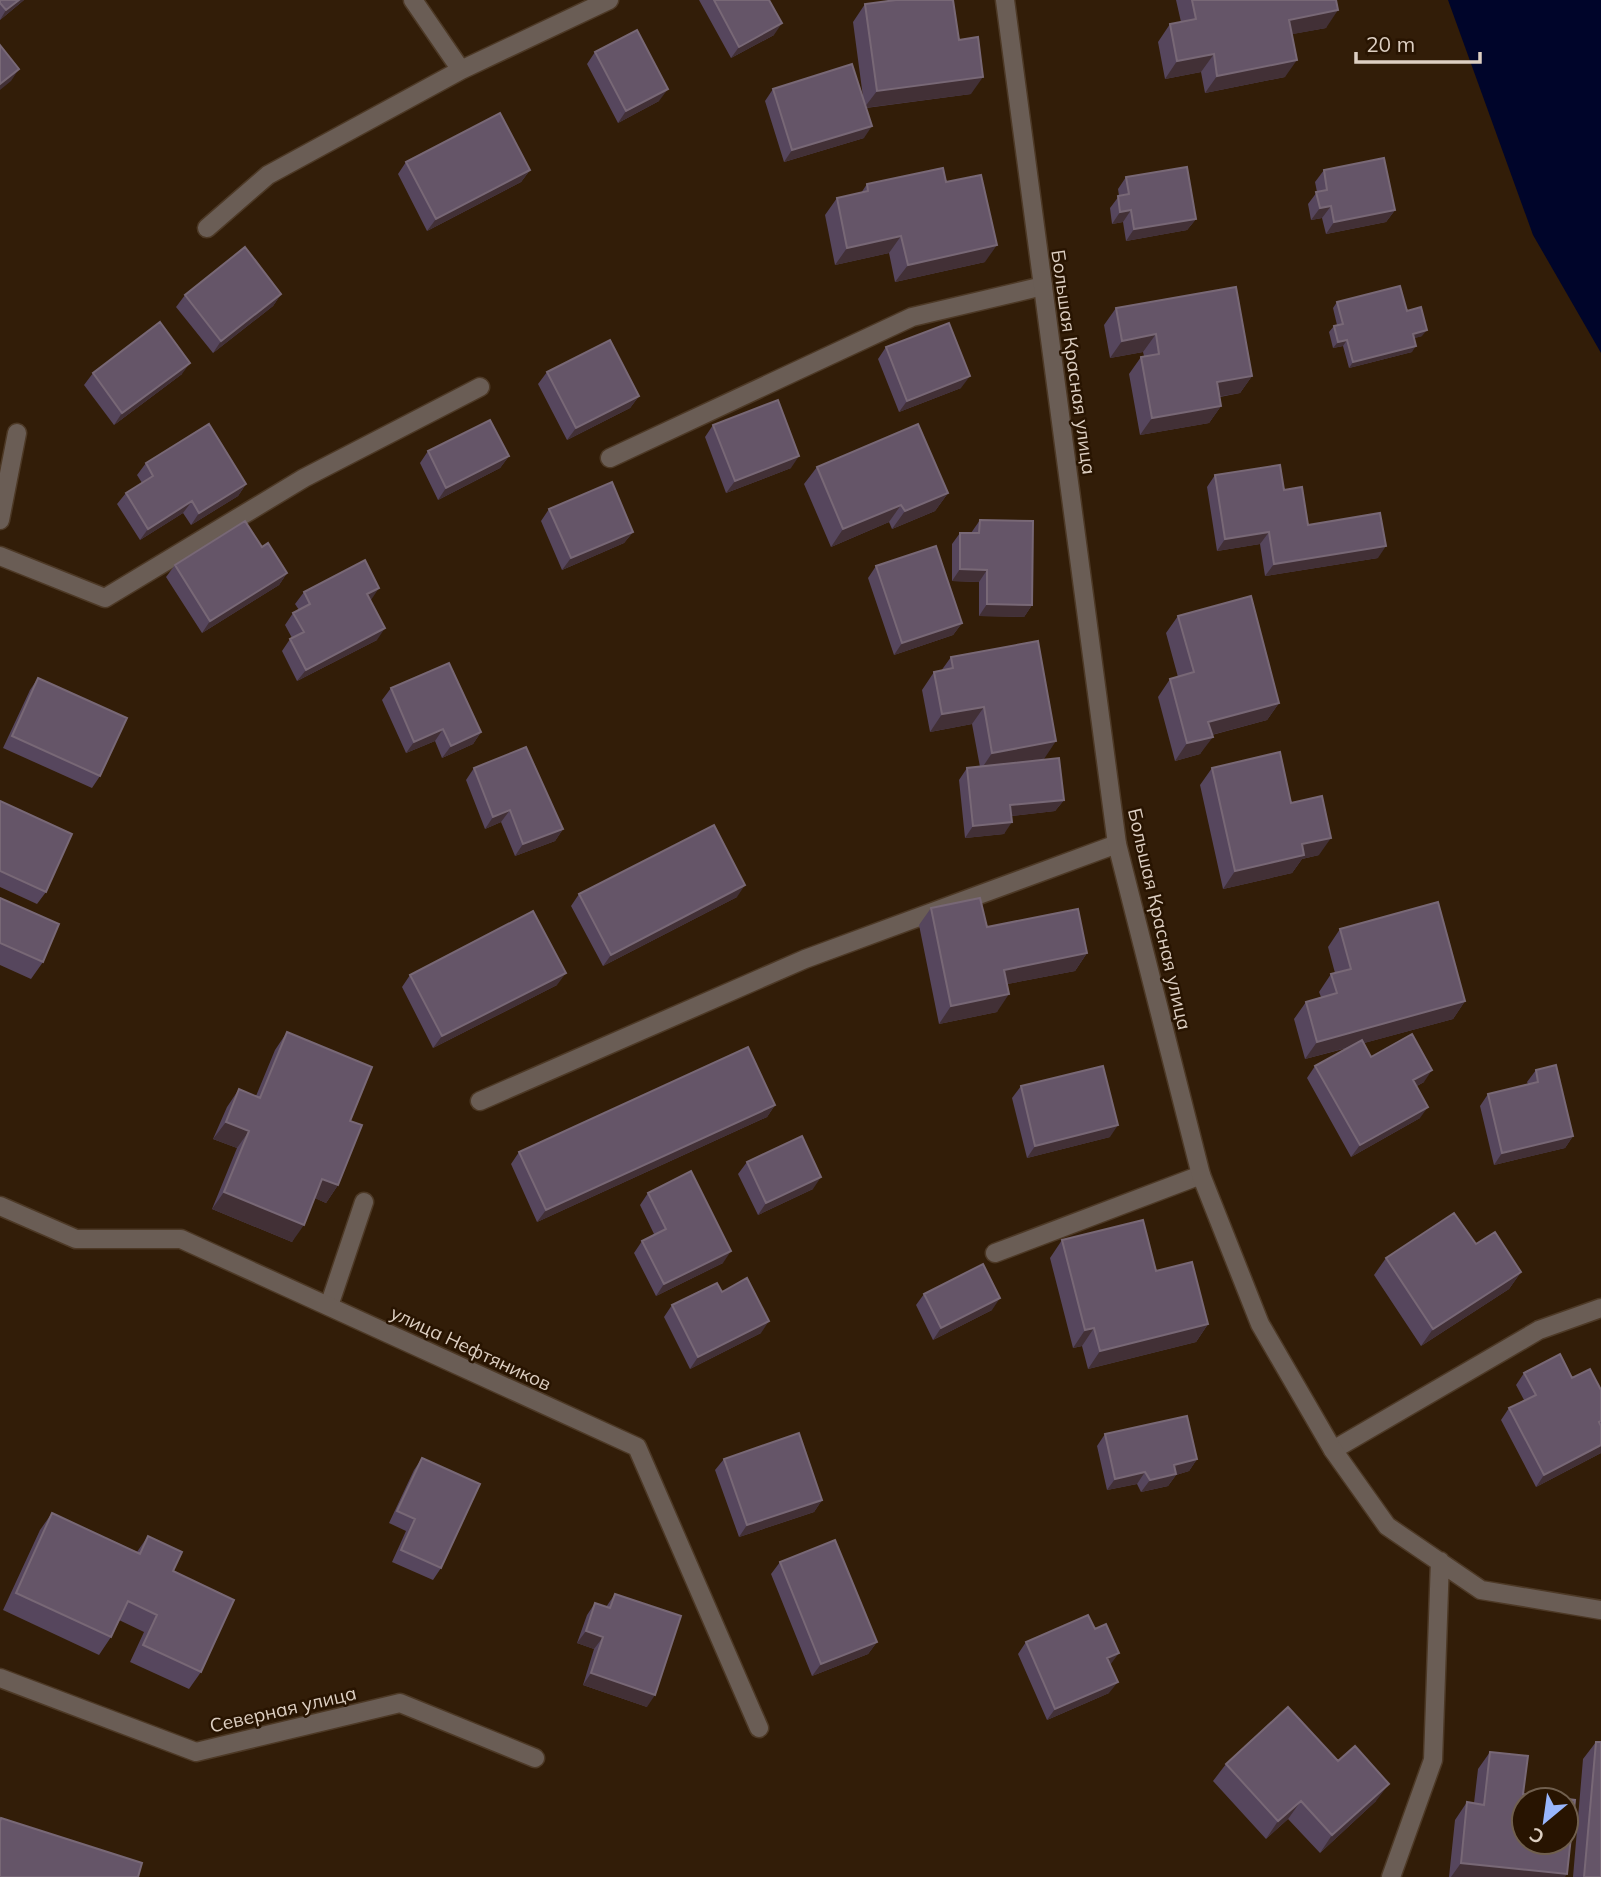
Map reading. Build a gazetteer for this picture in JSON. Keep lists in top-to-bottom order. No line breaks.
{"streets":{"street":["Большая Красная улица","улица Нефтяников","Северная улица"]},"scale_bar":"20 m","north":"bottom left"}
